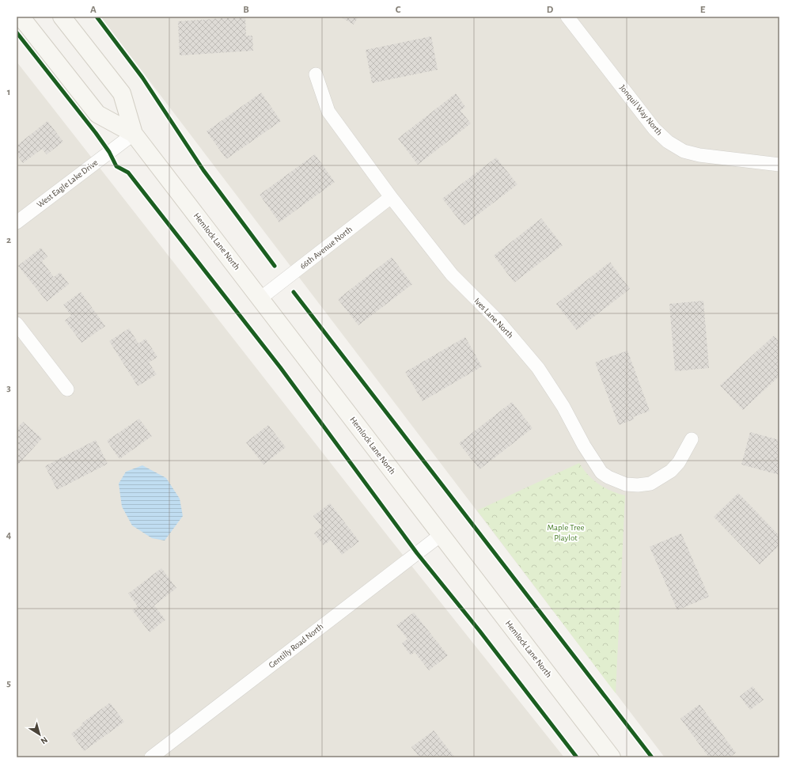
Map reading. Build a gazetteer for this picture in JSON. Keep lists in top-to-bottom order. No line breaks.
{"streets":{"main road":["Hemlock Lane North"],"street":["Jonquil Way North","West Eagle Lake Drive","66th Avenue North","Ives Lane North","Gentilly Road North"]},"crossings":[["West Eagle Lake Drive","Hemlock Lane North"],["Hemlock Lane North","66th Avenue North"],["Hemlock Lane North","Gentilly Road North"],["66th Avenue North","Ives Lane North"]],"parks":["Maple Tree Playlot"],"north":"bottom right","grid":{"columns":["A","B","C","D","E"],"rows":["1","2","3","4","5"]}}
